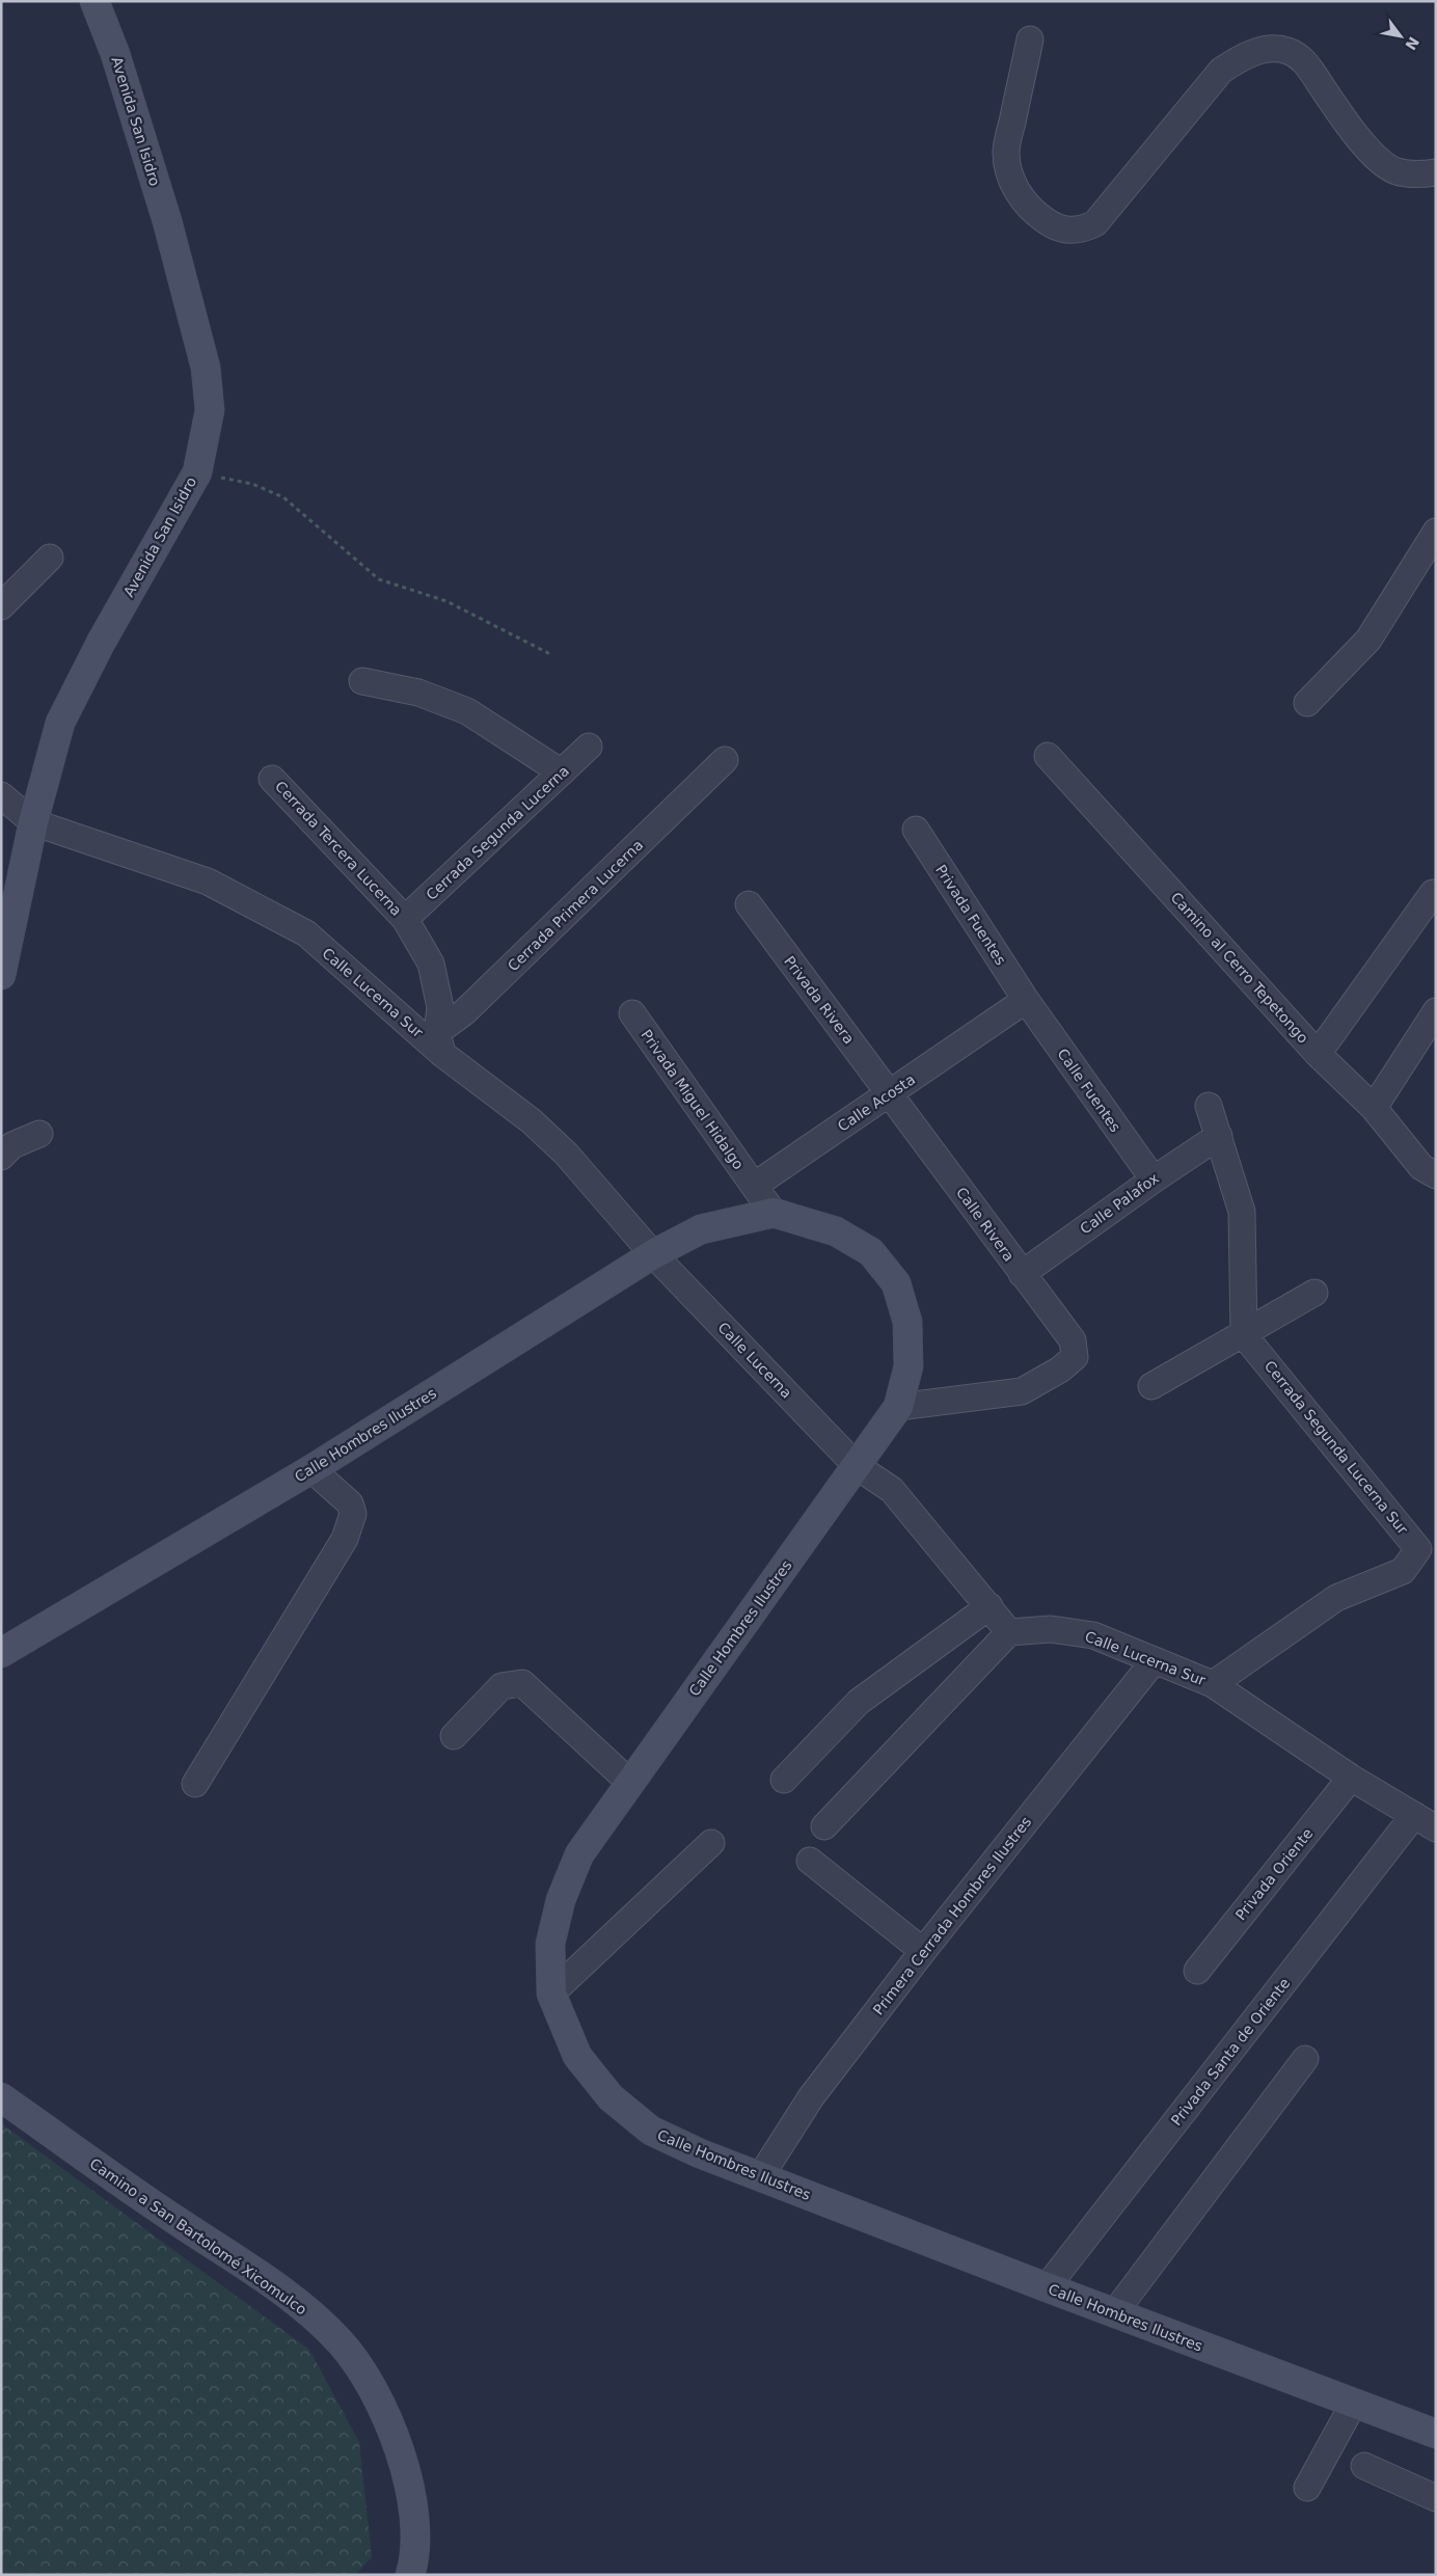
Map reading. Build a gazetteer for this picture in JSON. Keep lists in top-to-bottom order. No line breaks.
{"streets":{"main road":["Avenida San Isidro","Calle Hombres Ilustres","Camino a San Bartolomé Xicomulco"],"street":["Cerrada Segunda Lucerna","Cerrada Tercera Lucerna","Cerrada Primera Lucerna","Privada Fuentes","Camino al Cerro Tepetongo","Calle Lucerna Sur","Privada Rivera","Calle Fuentes","Privada Miguel Hidalgo","Calle Acosta","Calle Palafox","Calle Rivera","Calle Lucerna","Cerrada Segunda Lucerna Sur","Privada Oriente","Primera Cerrada Hombres Ilustres","Privada Santa de Oriente"]},"crossings":[["Avenida San Isidro","Calle Lucerna Sur"],["Cerrada Segunda Lucerna","Cerrada Tercera Lucerna"],["Cerrada Tercera Lucerna","Cerrada Primera Lucerna"],["Cerrada Tercera Lucerna","Calle Lucerna Sur"],["Cerrada Primera Lucerna","Calle Lucerna Sur"],["Privada Fuentes","Calle Fuentes"],["Privada Fuentes","Calle Acosta"],["Calle Lucerna Sur","Calle Lucerna"],["Calle Lucerna Sur","Calle Hombres Ilustres"],["Calle Lucerna Sur","Cerrada Segunda Lucerna Sur"],["Calle Lucerna Sur","Privada Oriente"],["Calle Lucerna Sur","Primera Cerrada Hombres Ilustres"],["Calle Lucerna Sur","Privada Santa de Oriente"],["Privada Rivera","Calle Acosta"],["Privada Rivera","Calle Rivera"],["Calle Fuentes","Calle Acosta"],["Calle Fuentes","Calle Palafox"],["Privada Miguel Hidalgo","Calle Acosta"],["Calle Acosta","Calle Rivera"],["Calle Palafox","Calle Rivera"],["Calle Rivera","Calle Hombres Ilustres"],["Calle Lucerna","Calle Hombres Ilustres"],["Calle Hombres Ilustres","Primera Cerrada Hombres Ilustres"],["Calle Hombres Ilustres","Privada Santa de Oriente"]],"north":"bottom right"}
